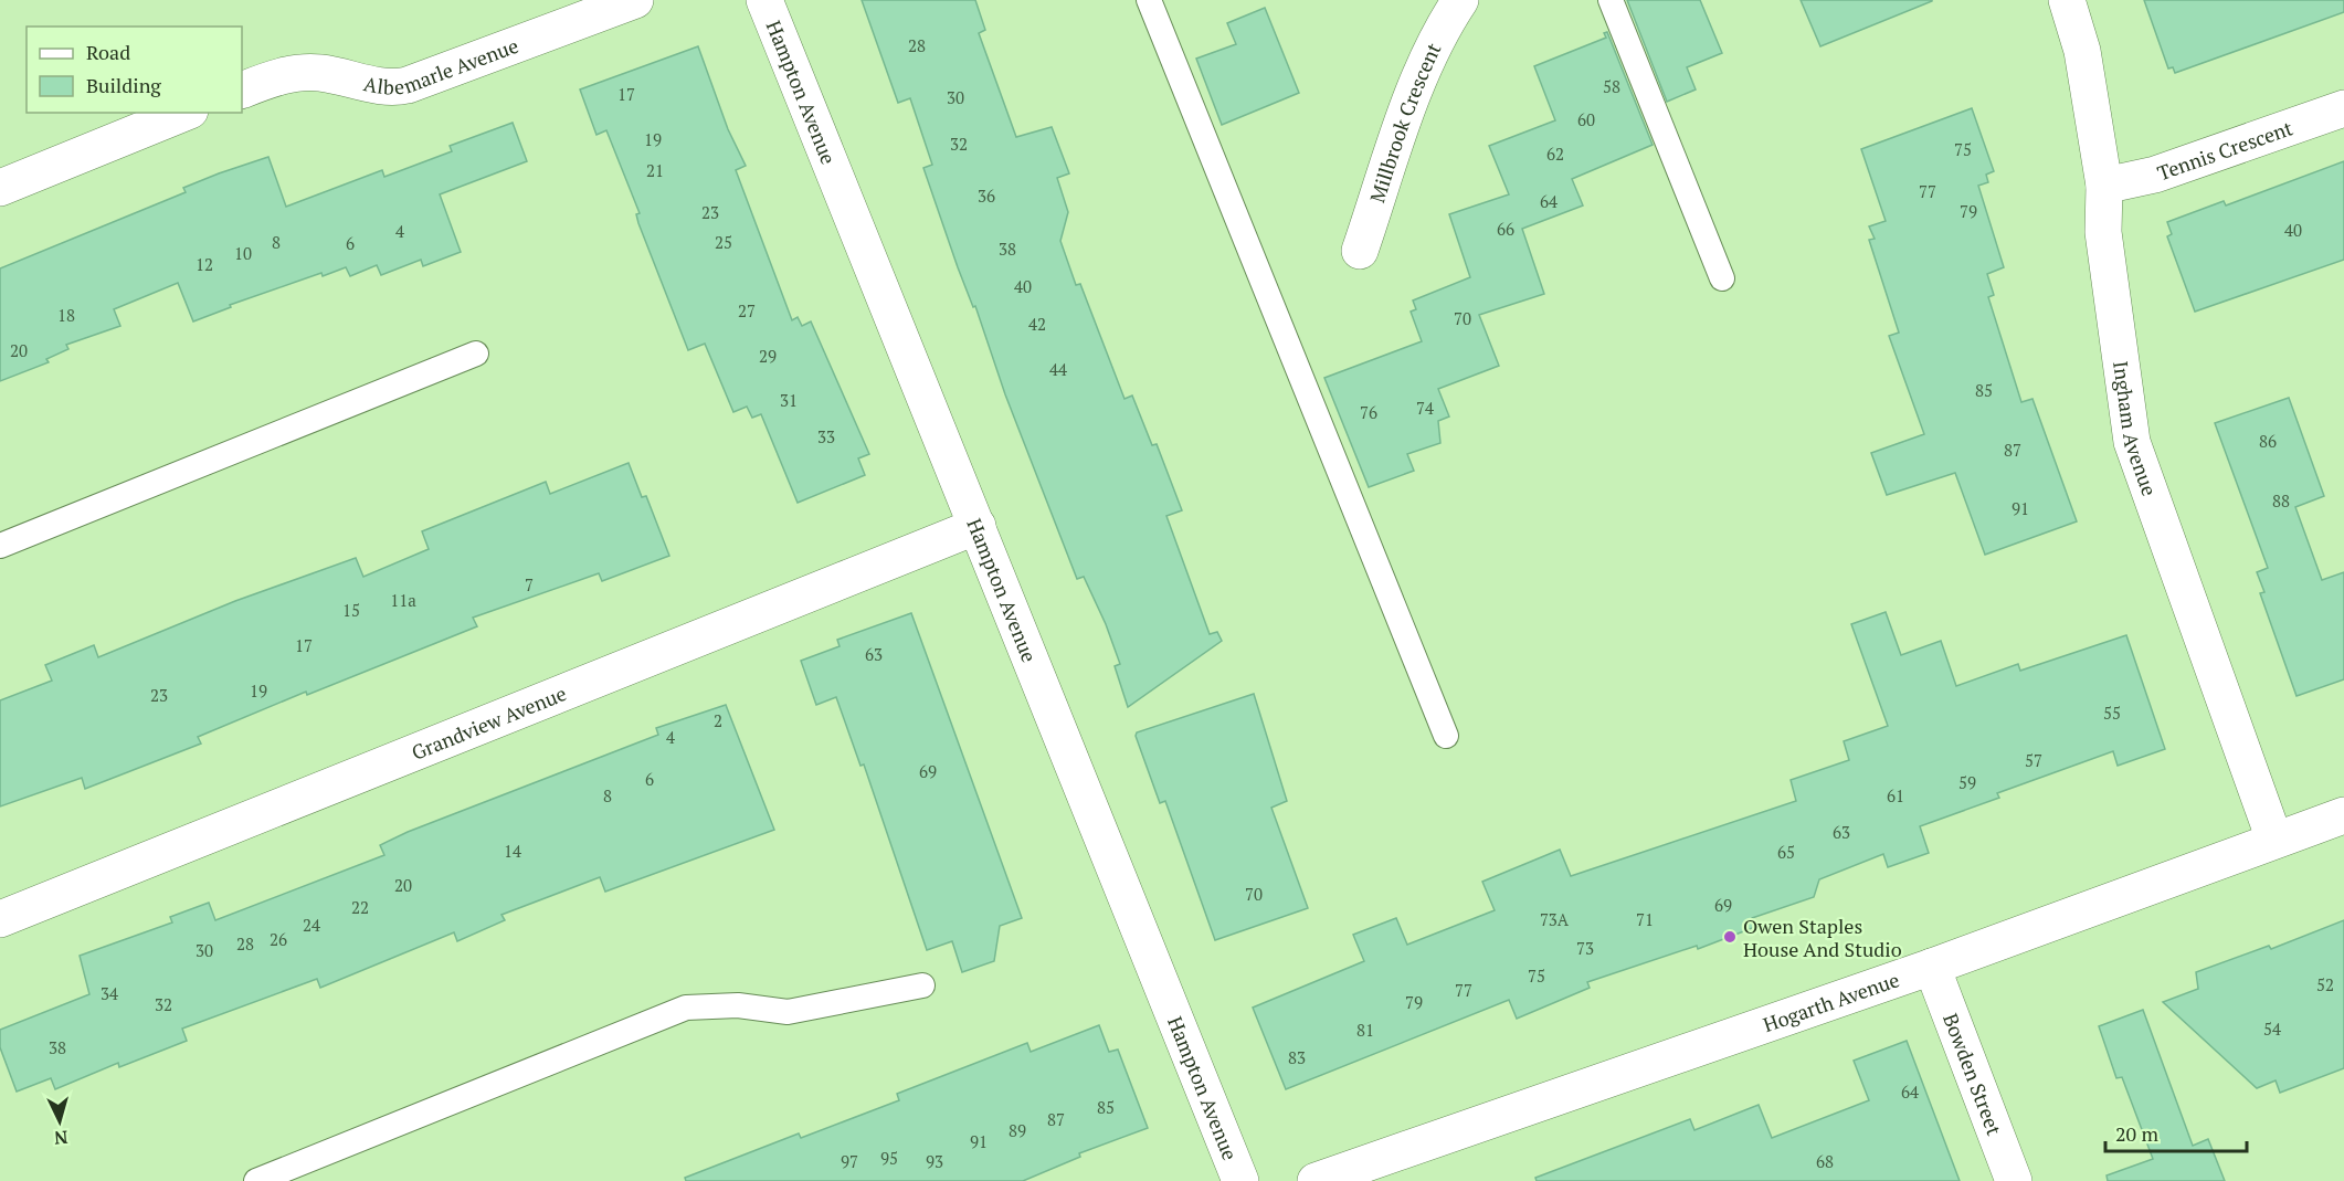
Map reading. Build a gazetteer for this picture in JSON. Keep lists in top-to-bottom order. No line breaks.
{"streets":{"street":["Albemarle Avenue","Hampton Avenue","Millbrook Crescent","Tennis Crescent","Ingham Avenue","Grandview Avenue","Hogarth Avenue","Bowden Street"]},"crossings":[["Hampton Avenue","Grandview Avenue"],["Tennis Crescent","Ingham Avenue"],["Ingham Avenue","Hogarth Avenue"],["Hogarth Avenue","Bowden Street"]],"places":["Owen Staples House And Studio"],"house_numbers":["28","58","17","30","60","19","32","75","62","21","77","36","64","79","23","66","40","4","8","25","6","38","10","12","40","27","18","70","42","20","29","44","85","31","74","76","33","86","87","88","91","7","11a","15","17","63","19","23","55","2","4","57","69","6","59","8","61","63","14","65","20","70","69","22","73A","71","24","26","28","73","30","75","52","77","34","79","32","54","81","38","83","64","85","87","89","91","95","97","93","68"],"legend":["Road","Building"],"scale_bar":"20 m","north":"bottom"}
